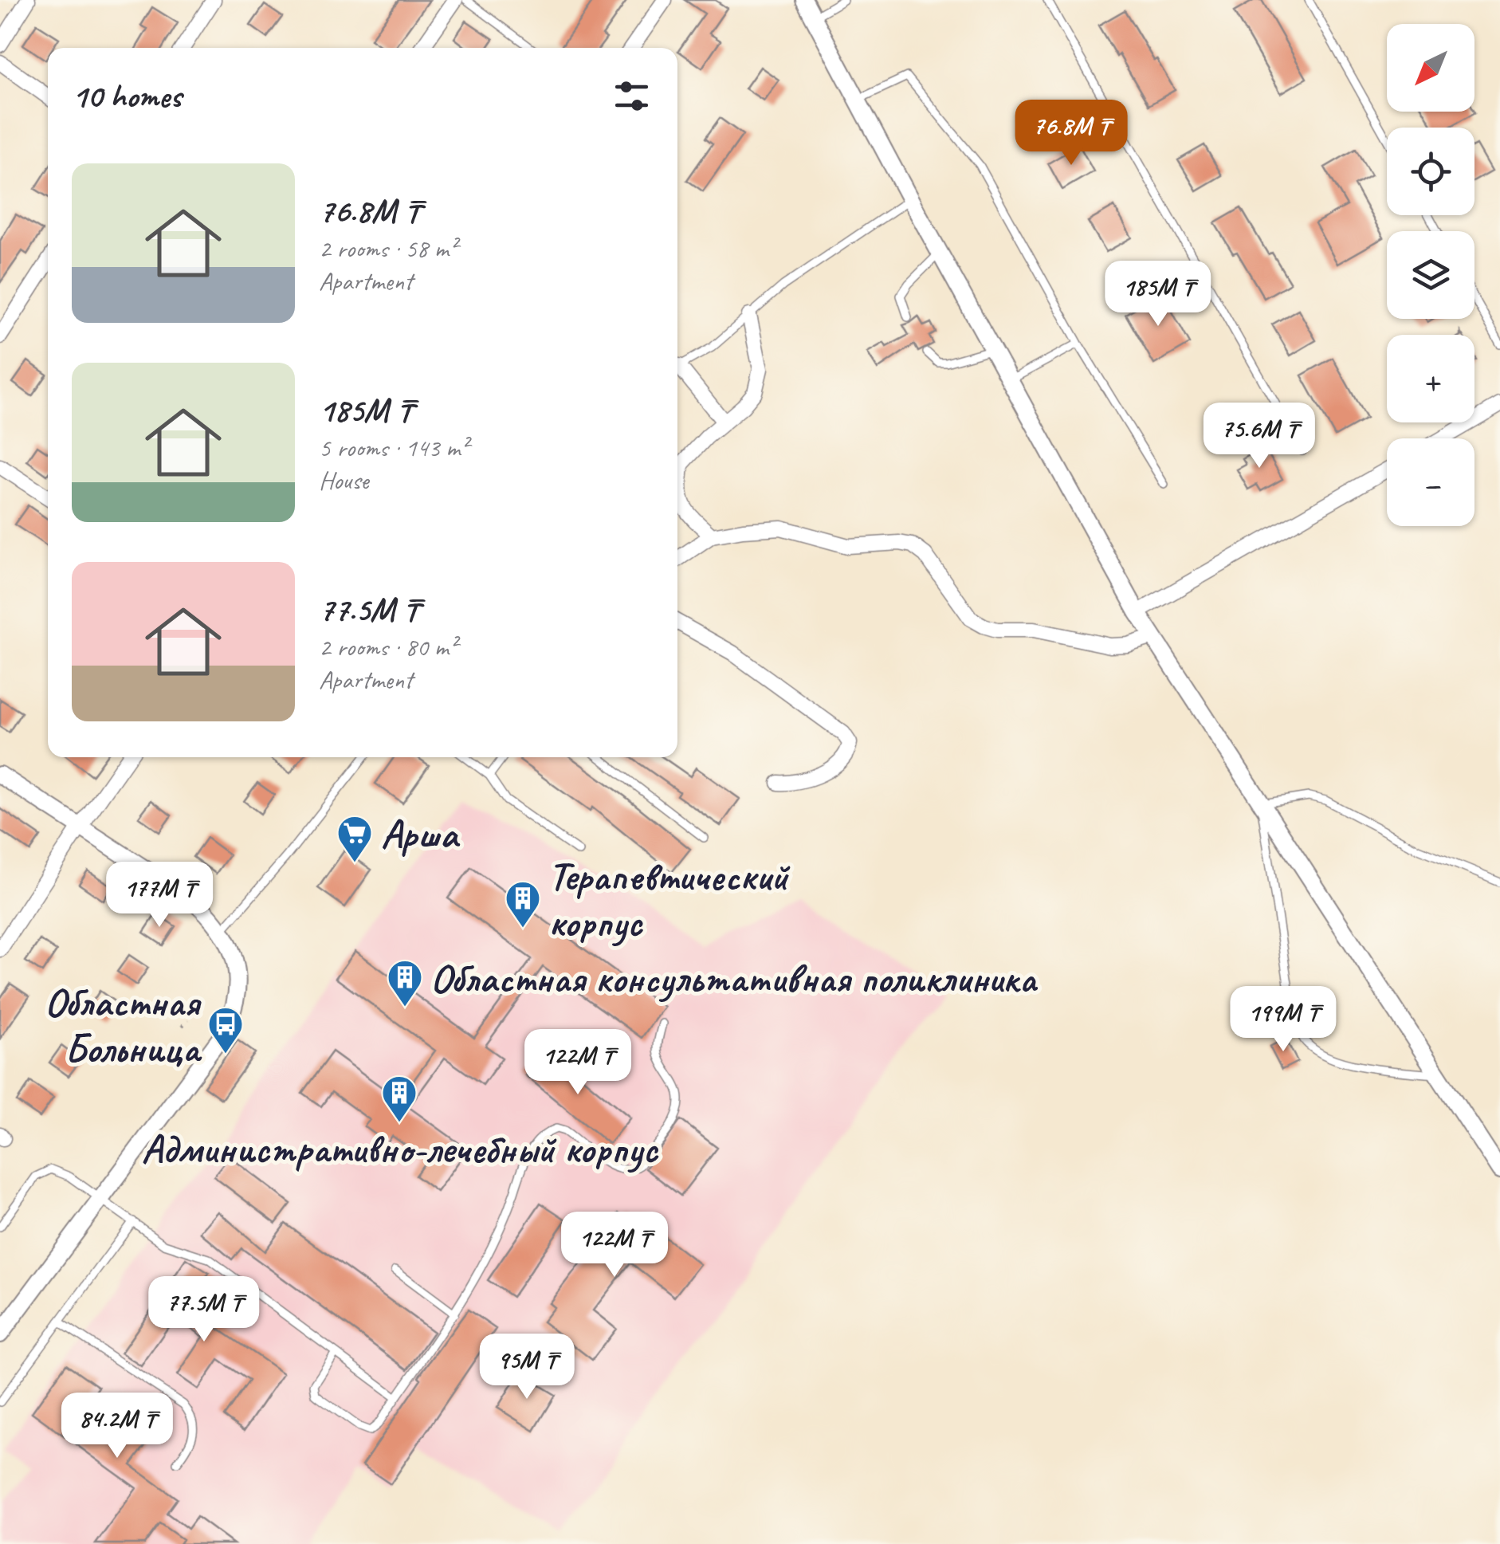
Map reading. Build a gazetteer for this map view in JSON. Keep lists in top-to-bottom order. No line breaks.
{"places":{"supermarket":["Арша"],"building":["Терапевтический корпус","Областная консультативная поликлиника","Административно-лечебный корпус"],"bus stop":["Областная Больница"]},"north":"bottom left","page":{"map_buttons":["+","−"],"heading":"10 homes","price":["76.8M ₸","185M ₸","75.6M ₸","177M ₸","199M ₸","122M ₸","122M ₸","77.5M ₸","95M ₸","84.2M ₸"],"list":[{"name":"76.8M ₸","note":"2 rooms · 58 m² · Apartment"},{"name":"185M ₸","note":"5 rooms · 143 m² · House"},{"name":"77.5M ₸","note":"2 rooms · 80 m² · Apartment"}]}}
